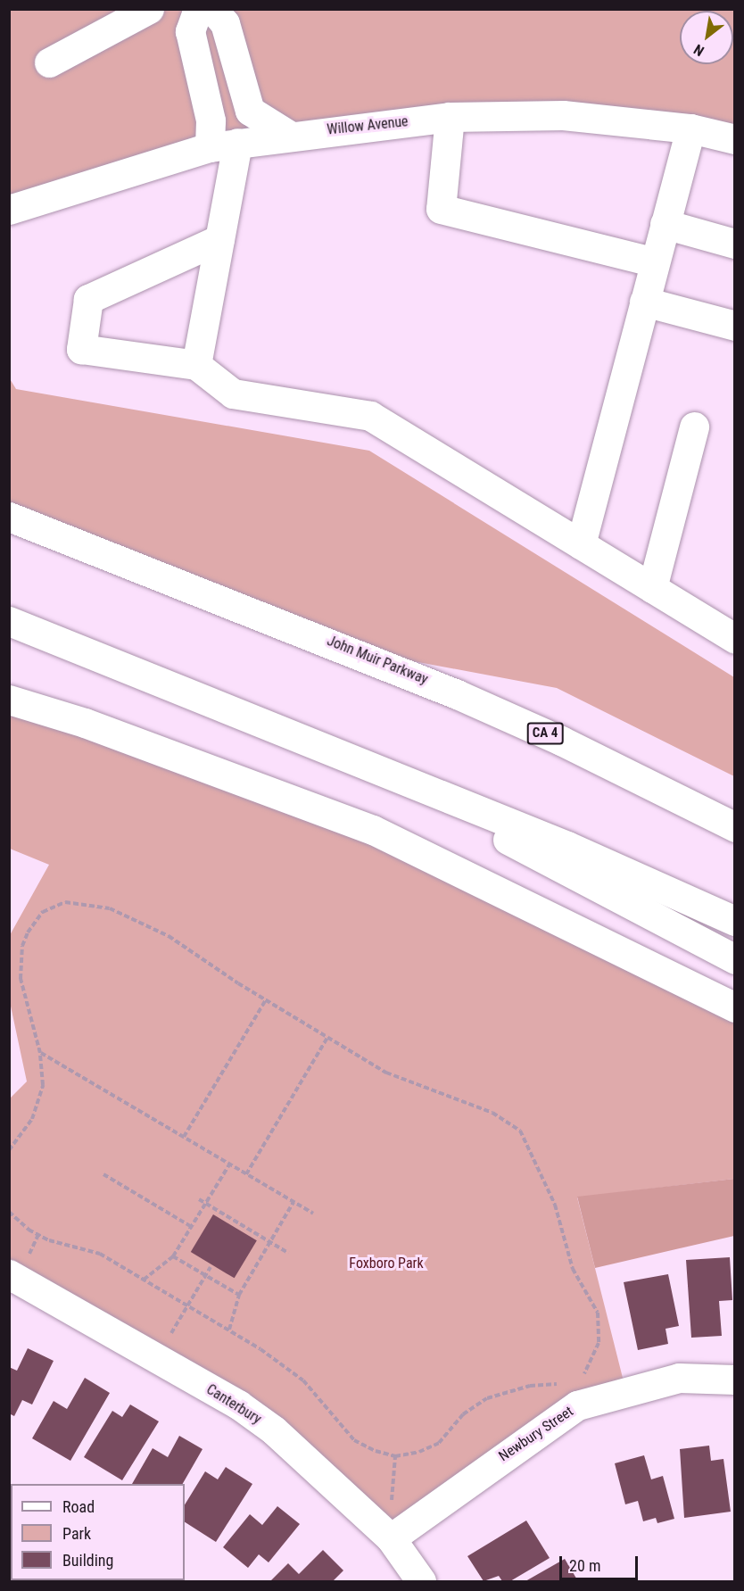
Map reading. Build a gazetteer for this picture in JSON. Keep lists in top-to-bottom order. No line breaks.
{"streets":{"main road":["Willow Avenue","John Muir Parkway","CA 4","Canterbury","Newbury Street"]},"crossings":[["Canterbury","Newbury Street"]],"parks":["Foxboro Park"],"legend":["Road","Park","Building"],"scale_bar":"20 m","north":"bottom left"}
